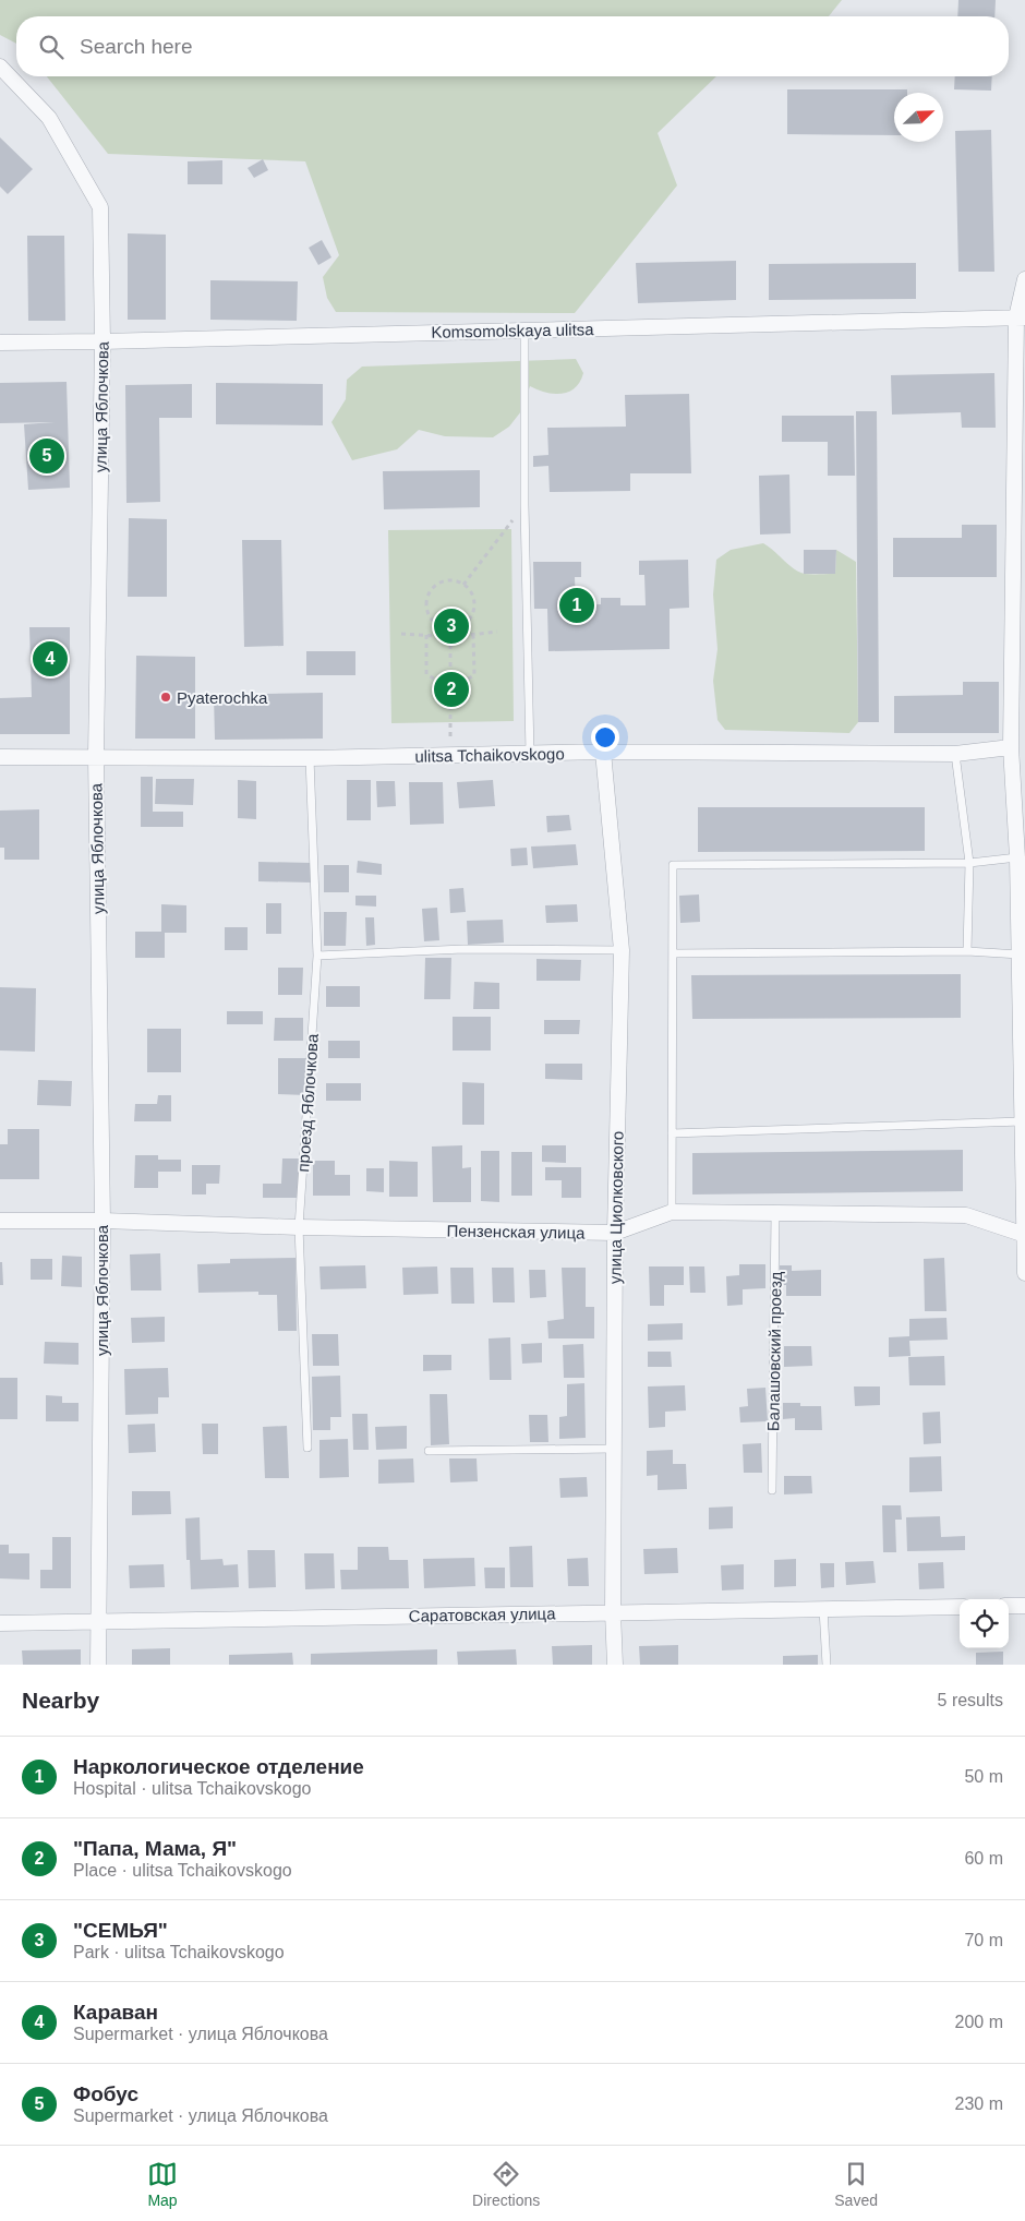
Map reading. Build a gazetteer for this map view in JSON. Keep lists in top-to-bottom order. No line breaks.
{"streets":{"street":["Komsomolskaya ulitsa","улица Яблочкова","ulitsa Tchaikovskogo","улица Циолковского","Пензенская улица","Саратовская улица"],"lane":["проезд Яблочкова","Балашовский проезд"]},"crossings":[["Komsomolskaya ulitsa","улица Яблочкова"],["улица Яблочкова","ulitsa Tchaikovskogo"],["улица Яблочкова","Пензенская улица"],["улица Яблочкова","Саратовская улица"],["ulitsa Tchaikovskogo","проезд Яблочкова"],["ulitsa Tchaikovskogo","улица Циолковского"],["проезд Яблочкова","Пензенская улица"],["улица Циолковского","Пензенская улица"],["улица Циолковского","Саратовская улица"],["Пензенская улица","Балашовский проезд"]],"places":["Pyaterochka"],"north":"top right","page":{"search":"Search here","pins":["5","1","3","4","2"],"heading":["Nearby","5 results"],"list":[{"mark":"1","name":"Наркологическое отделение","note":"Hospital · ulitsa Tchaikovskogo","value":"50 m"},{"mark":"2","name":"\"Папа, Мама, Я\"","note":"Place · ulitsa Tchaikovskogo","value":"60 m"},{"mark":"3","name":"\"СЕМЬЯ\"","note":"Park · ulitsa Tchaikovskogo","value":"70 m"},{"mark":"4","name":"Караван","note":"Supermarket · улица Яблочкова","value":"200 m"},{"mark":"5","name":"Фобус","note":"Supermarket · улица Яблочкова","value":"230 m"}],"nav":["Map","Directions","Saved"]}}
